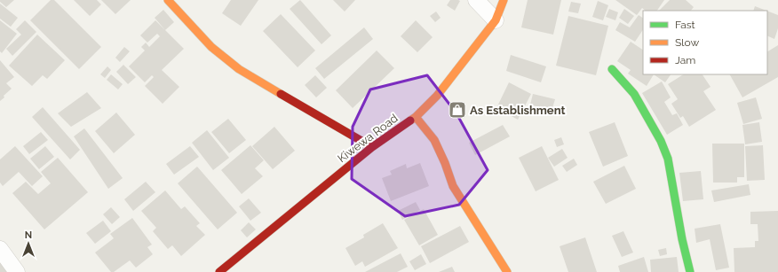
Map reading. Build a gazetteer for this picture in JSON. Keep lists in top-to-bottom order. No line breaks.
{"streets":{"street":["Kiwewa Road"]},"places":{"shop":["As Establishment"]},"legend":["Fast","Slow","Jam"],"north":"top"}
